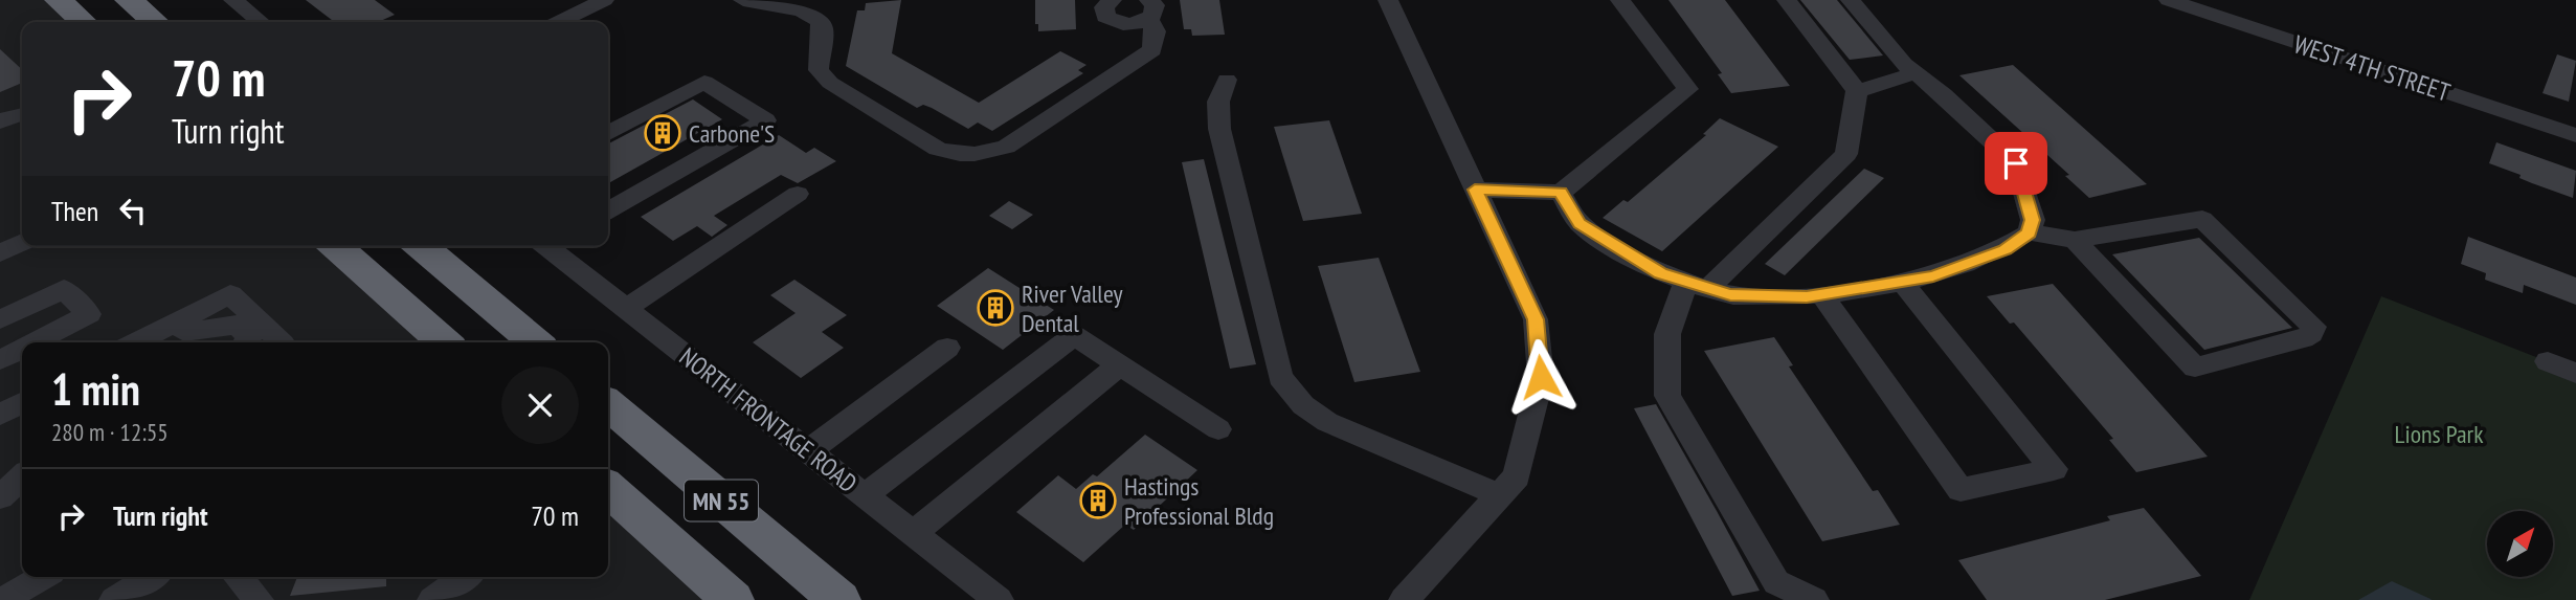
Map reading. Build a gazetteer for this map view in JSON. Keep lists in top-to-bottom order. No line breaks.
{"streets":{"highway":["MN 55"],"street":["WEST 4TH STREET","NORTH FRONTAGE ROAD"]},"parks":["Lions Park"],"places":{"building":["Carbone'S","River Valley Dental","Hastings Professional Bldg"]},"north":"top right","page":{"turn":["70 m","Turn right"],"then":"Then","heading":["1 min","280 m · 12:55"],"list":[{"name":"Turn right","value":"70 m"}]}}
